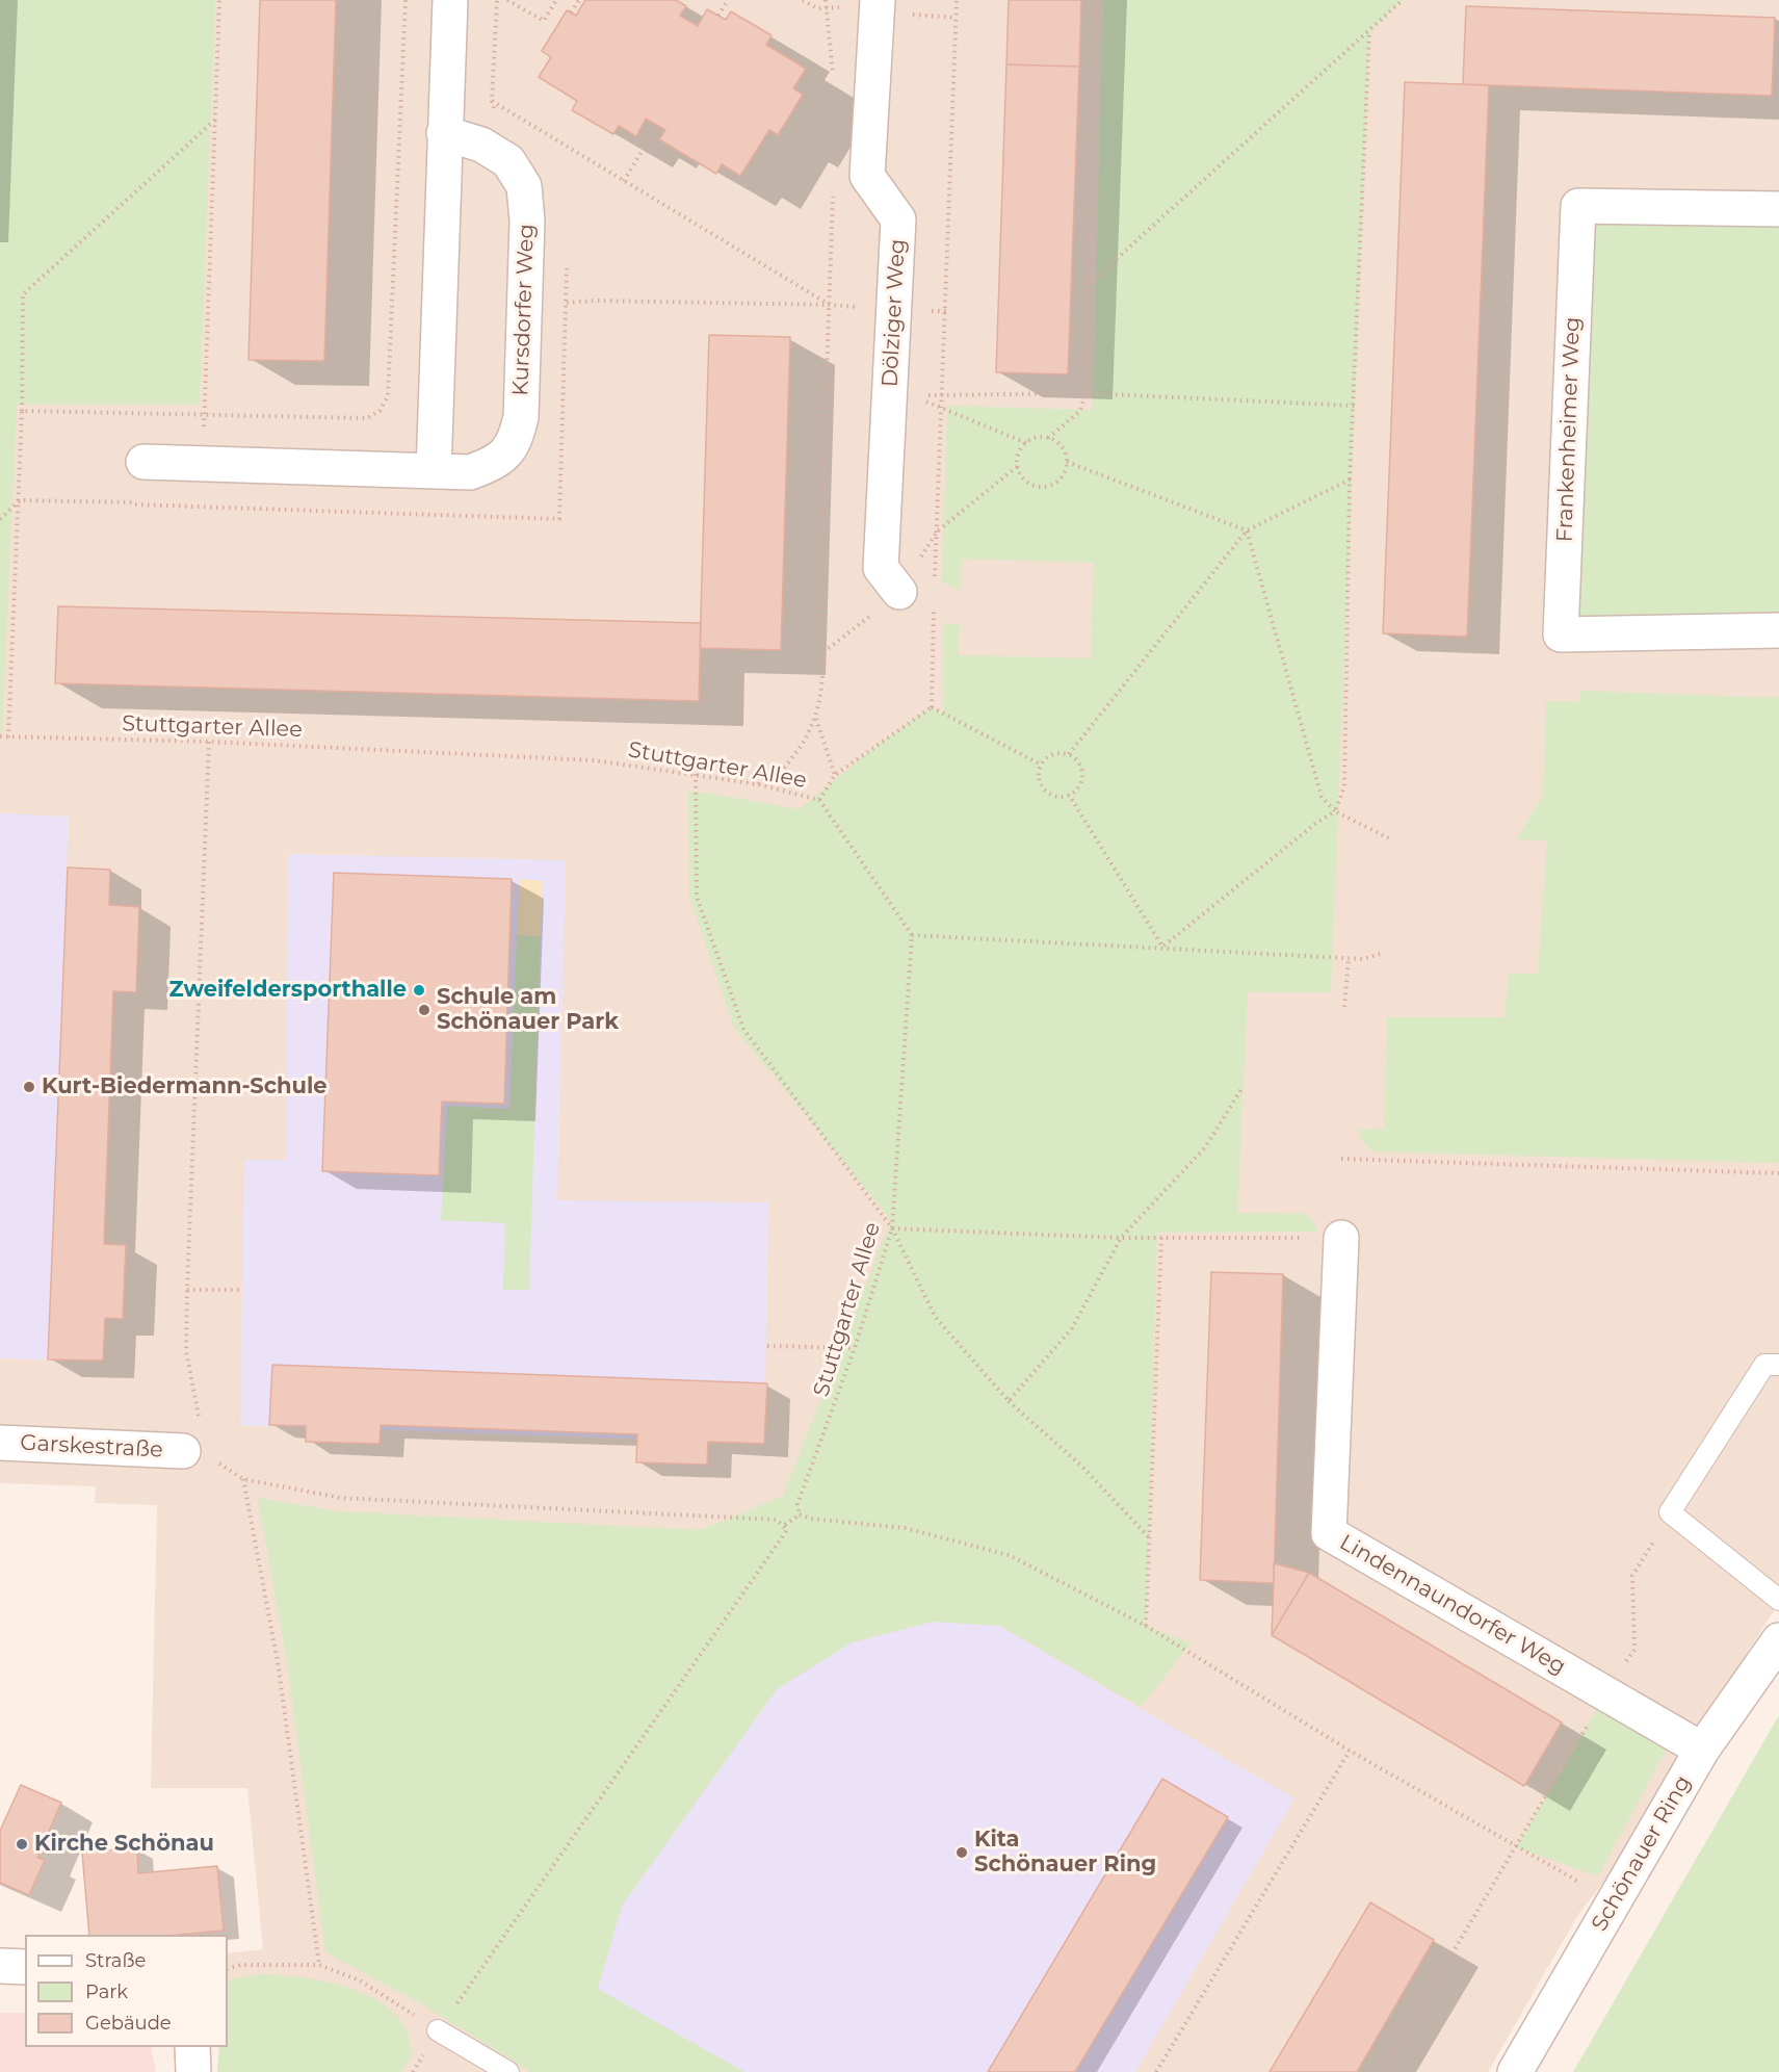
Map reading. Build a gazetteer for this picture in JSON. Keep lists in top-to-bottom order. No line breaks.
{"streets":{"street":["Kursdorfer Weg","Dölziger Weg","Frankenheimer Weg","Garskestraße","Lindennaundorfer Weg","Schönauer Ring"],"path":["Stuttgarter Allee"]},"crossings":[["Lindennaundorfer Weg","Schönauer Ring"]],"places":["Zweifeldersporthalle","Schule am Schönauer Park","Kurt-Biedermann-Schule","Kirche Schönau","Kita Schönauer Ring"],"legend":["Straße","Park","Gebäude"]}
